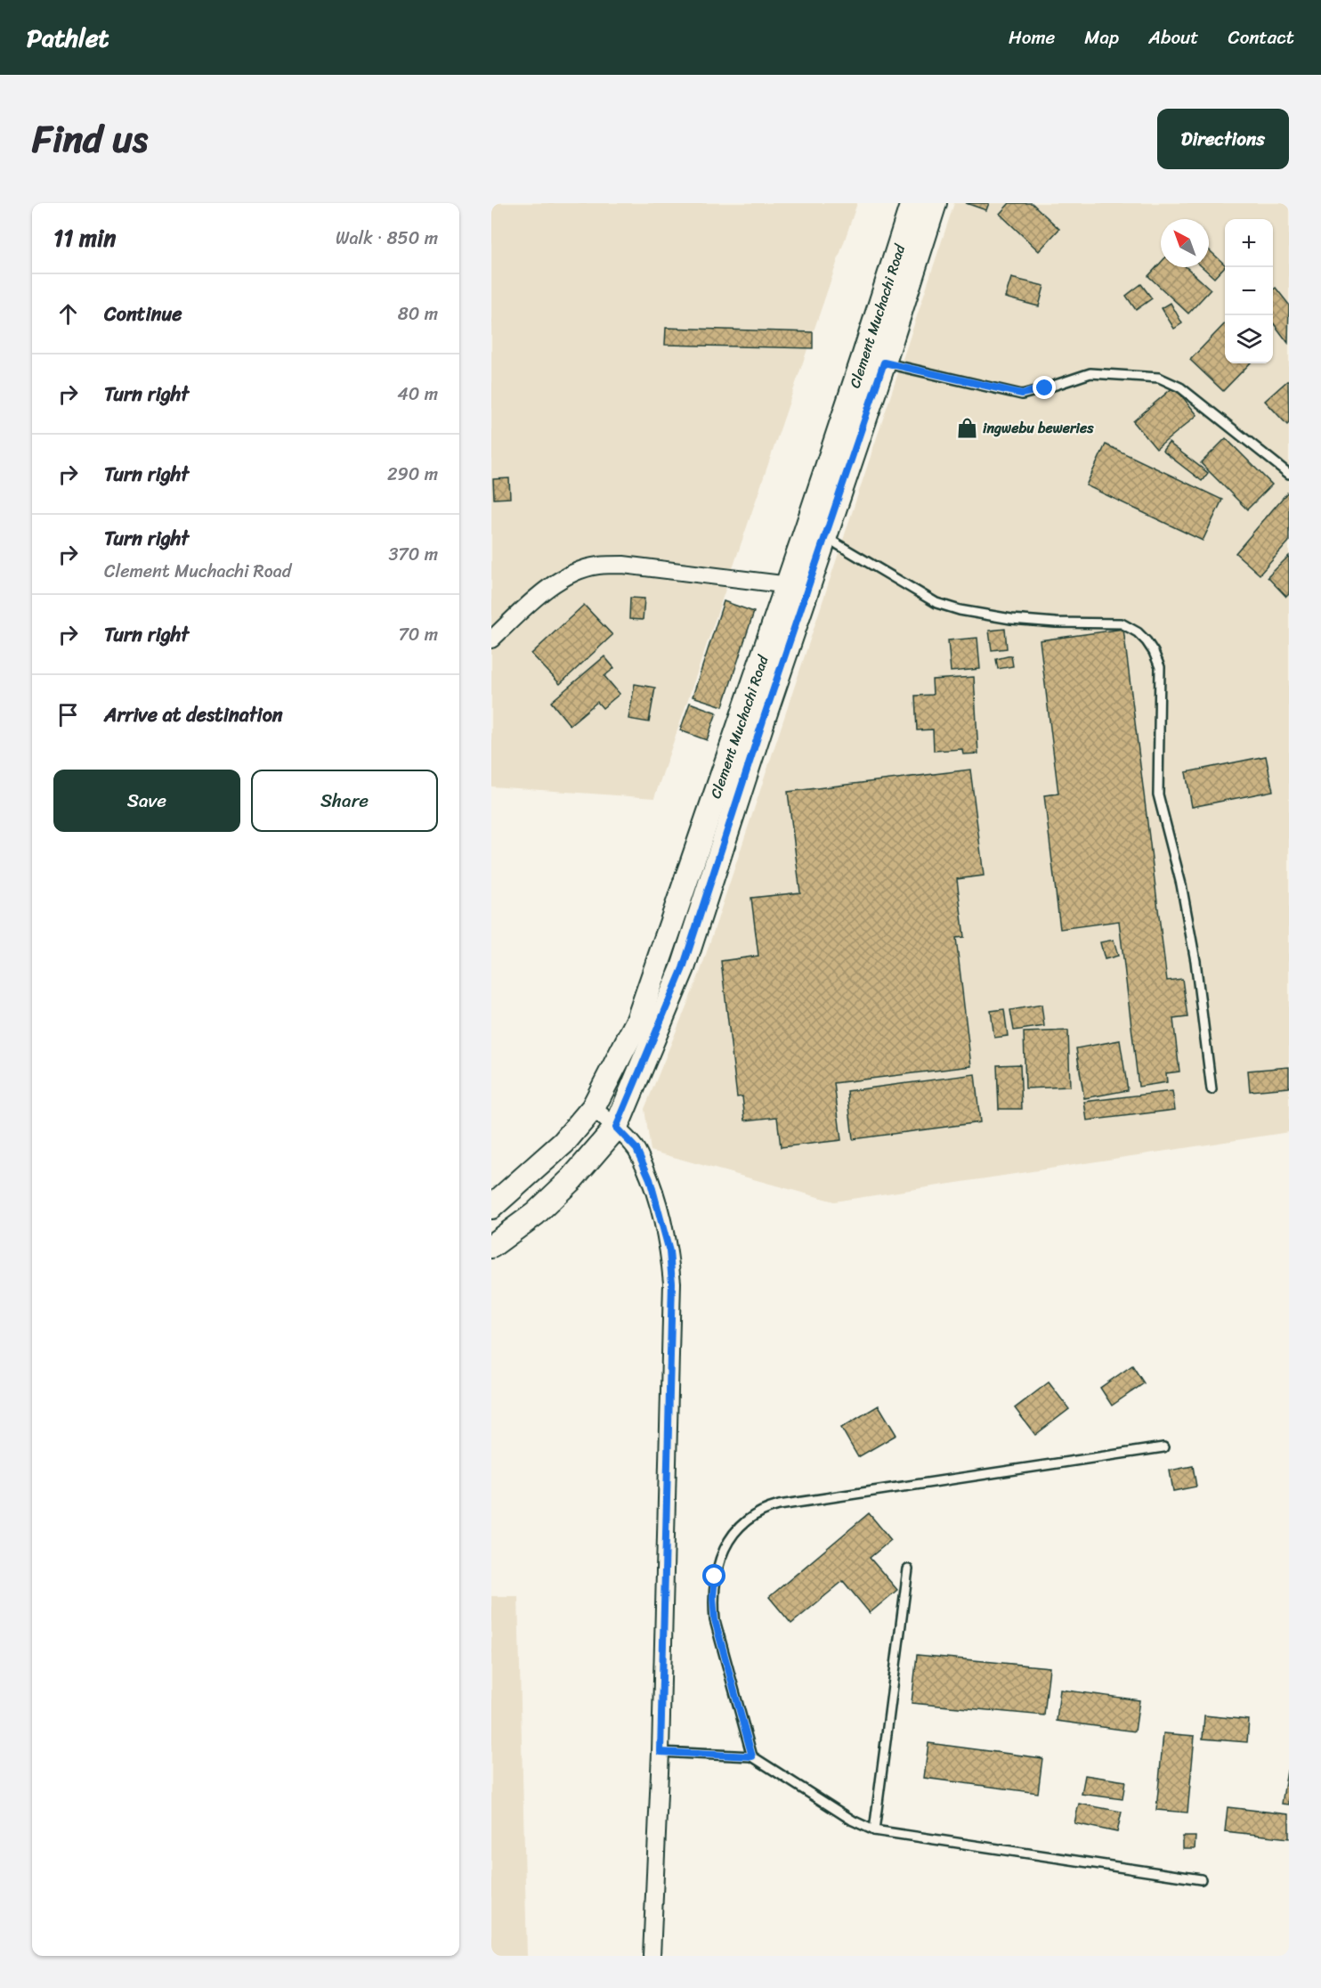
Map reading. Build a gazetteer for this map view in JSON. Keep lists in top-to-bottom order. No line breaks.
{"streets":{"main road":["Clement Muchachi Road"]},"places":{"shop":["ingwebu beweries"]},"north":"top left","page":{"header":"Pathlet","nav":["Home","Map","About","Contact"],"title":"Find us","buttons":["Directions",["Save","Share"]],"heading":["11 min","Walk · 850 m"],"map_buttons":["+","−"],"list":[["Continue","80 m"],["Turn right","40 m"],["Turn right","290 m"],["Turn right","Clement Muchachi Road","370 m"],["Turn right","70 m"],"Arrive at destination"]}}
